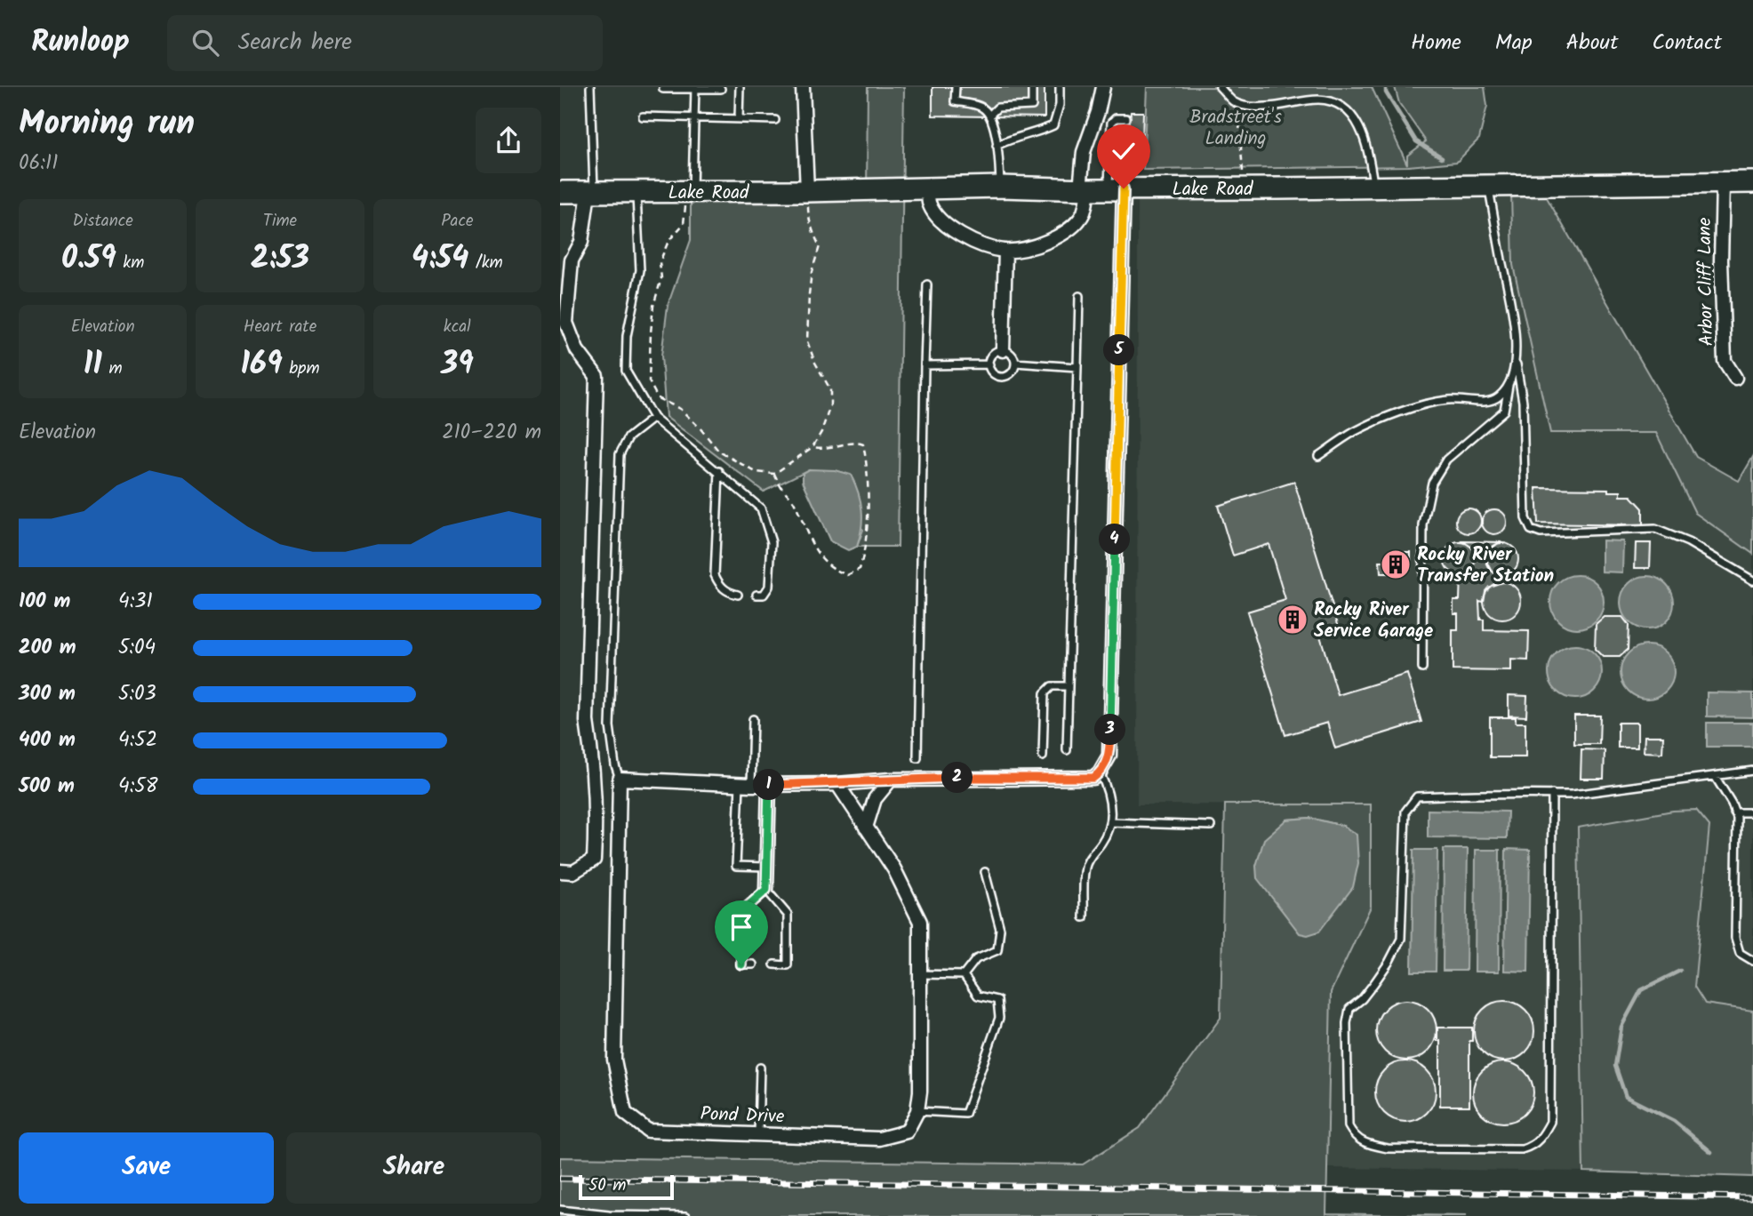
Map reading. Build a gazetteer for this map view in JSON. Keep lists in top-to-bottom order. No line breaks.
{"streets":{"main road":["Lake Road"],"street":["Arbor Cliff Lane","Pond Drive"]},"crossings":[["Lake Road","Arbor Cliff Lane"]],"parks":["Bradstreet's Landing"],"places":{"building":["Rocky River Transfer Station","Rocky River Service Garage"]},"scale_bar":"50 m","page":{"header":"Runloop","search":"Search here","nav":["Home","Map","About","Contact"],"heading":["Morning run","06:11"],"stats":[["Distance","0.59 km"],["Time","2:53"],["Pace","4:54 /km"],["Elevation","11 m"],["Heart rate","169 bpm"],["kcal","39"]],"pins":["5","4","3","2","1"],"chart":["Elevation","210–220 m"],"list":[{"name":"100 m","note":"4:31"},{"name":"200 m","note":"5:04"},{"name":"300 m","note":"5:03"},{"name":"400 m","note":"4:52"},{"name":"500 m","note":"4:58"}],"buttons":["Save","Share"],"scale":"50 m"}}
